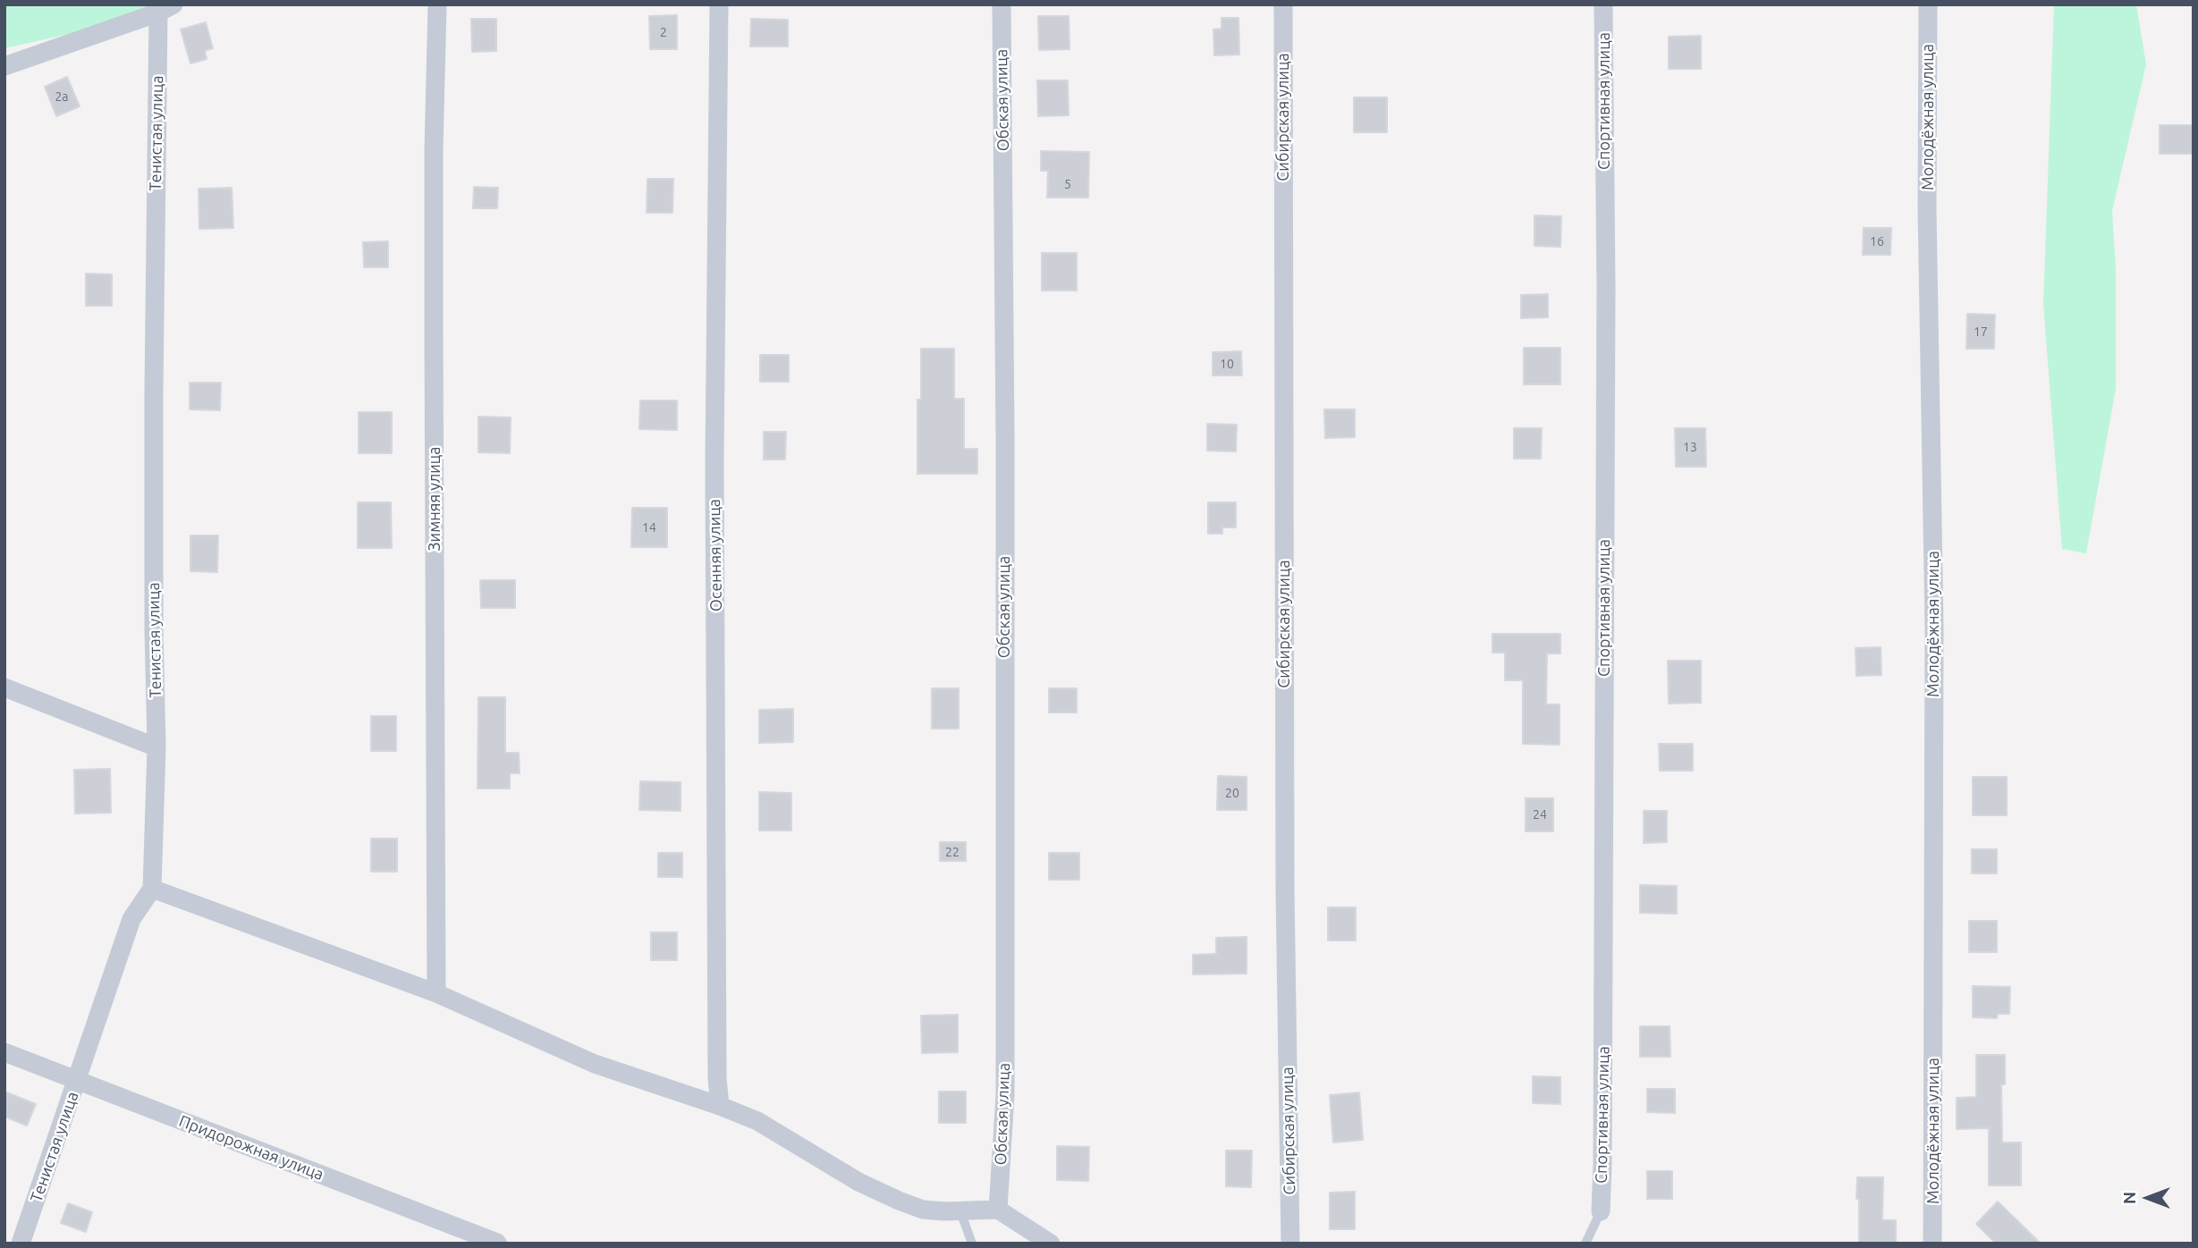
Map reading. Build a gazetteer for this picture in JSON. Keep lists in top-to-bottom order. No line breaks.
{"streets":{"street":["Обская улица","Спортивная улица","Сибирская улица","Молодёжная улица","Тенистая улица","Зимняя улица","Осенняя улица","Придорожная улица"]},"crossings":[["Тенистая улица","Придорожная улица"]],"house_numbers":["2","2а","5","16","17","10","13","14","20","24","22"],"north":"left"}
